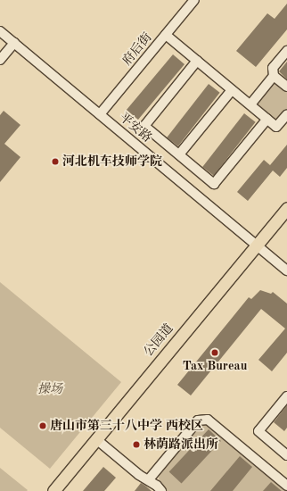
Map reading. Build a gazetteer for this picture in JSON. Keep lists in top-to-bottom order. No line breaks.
{"streets":{"main road":["公园道"],"street":["府后街","平安路"]},"crossings":[["府后街","平安路"],["平安路","公园道"]],"parks":["操场"],"places":["河北机车技师学院","Tax Bureau","唐山市第三十八中学 西校区","林荫路派出所"]}
